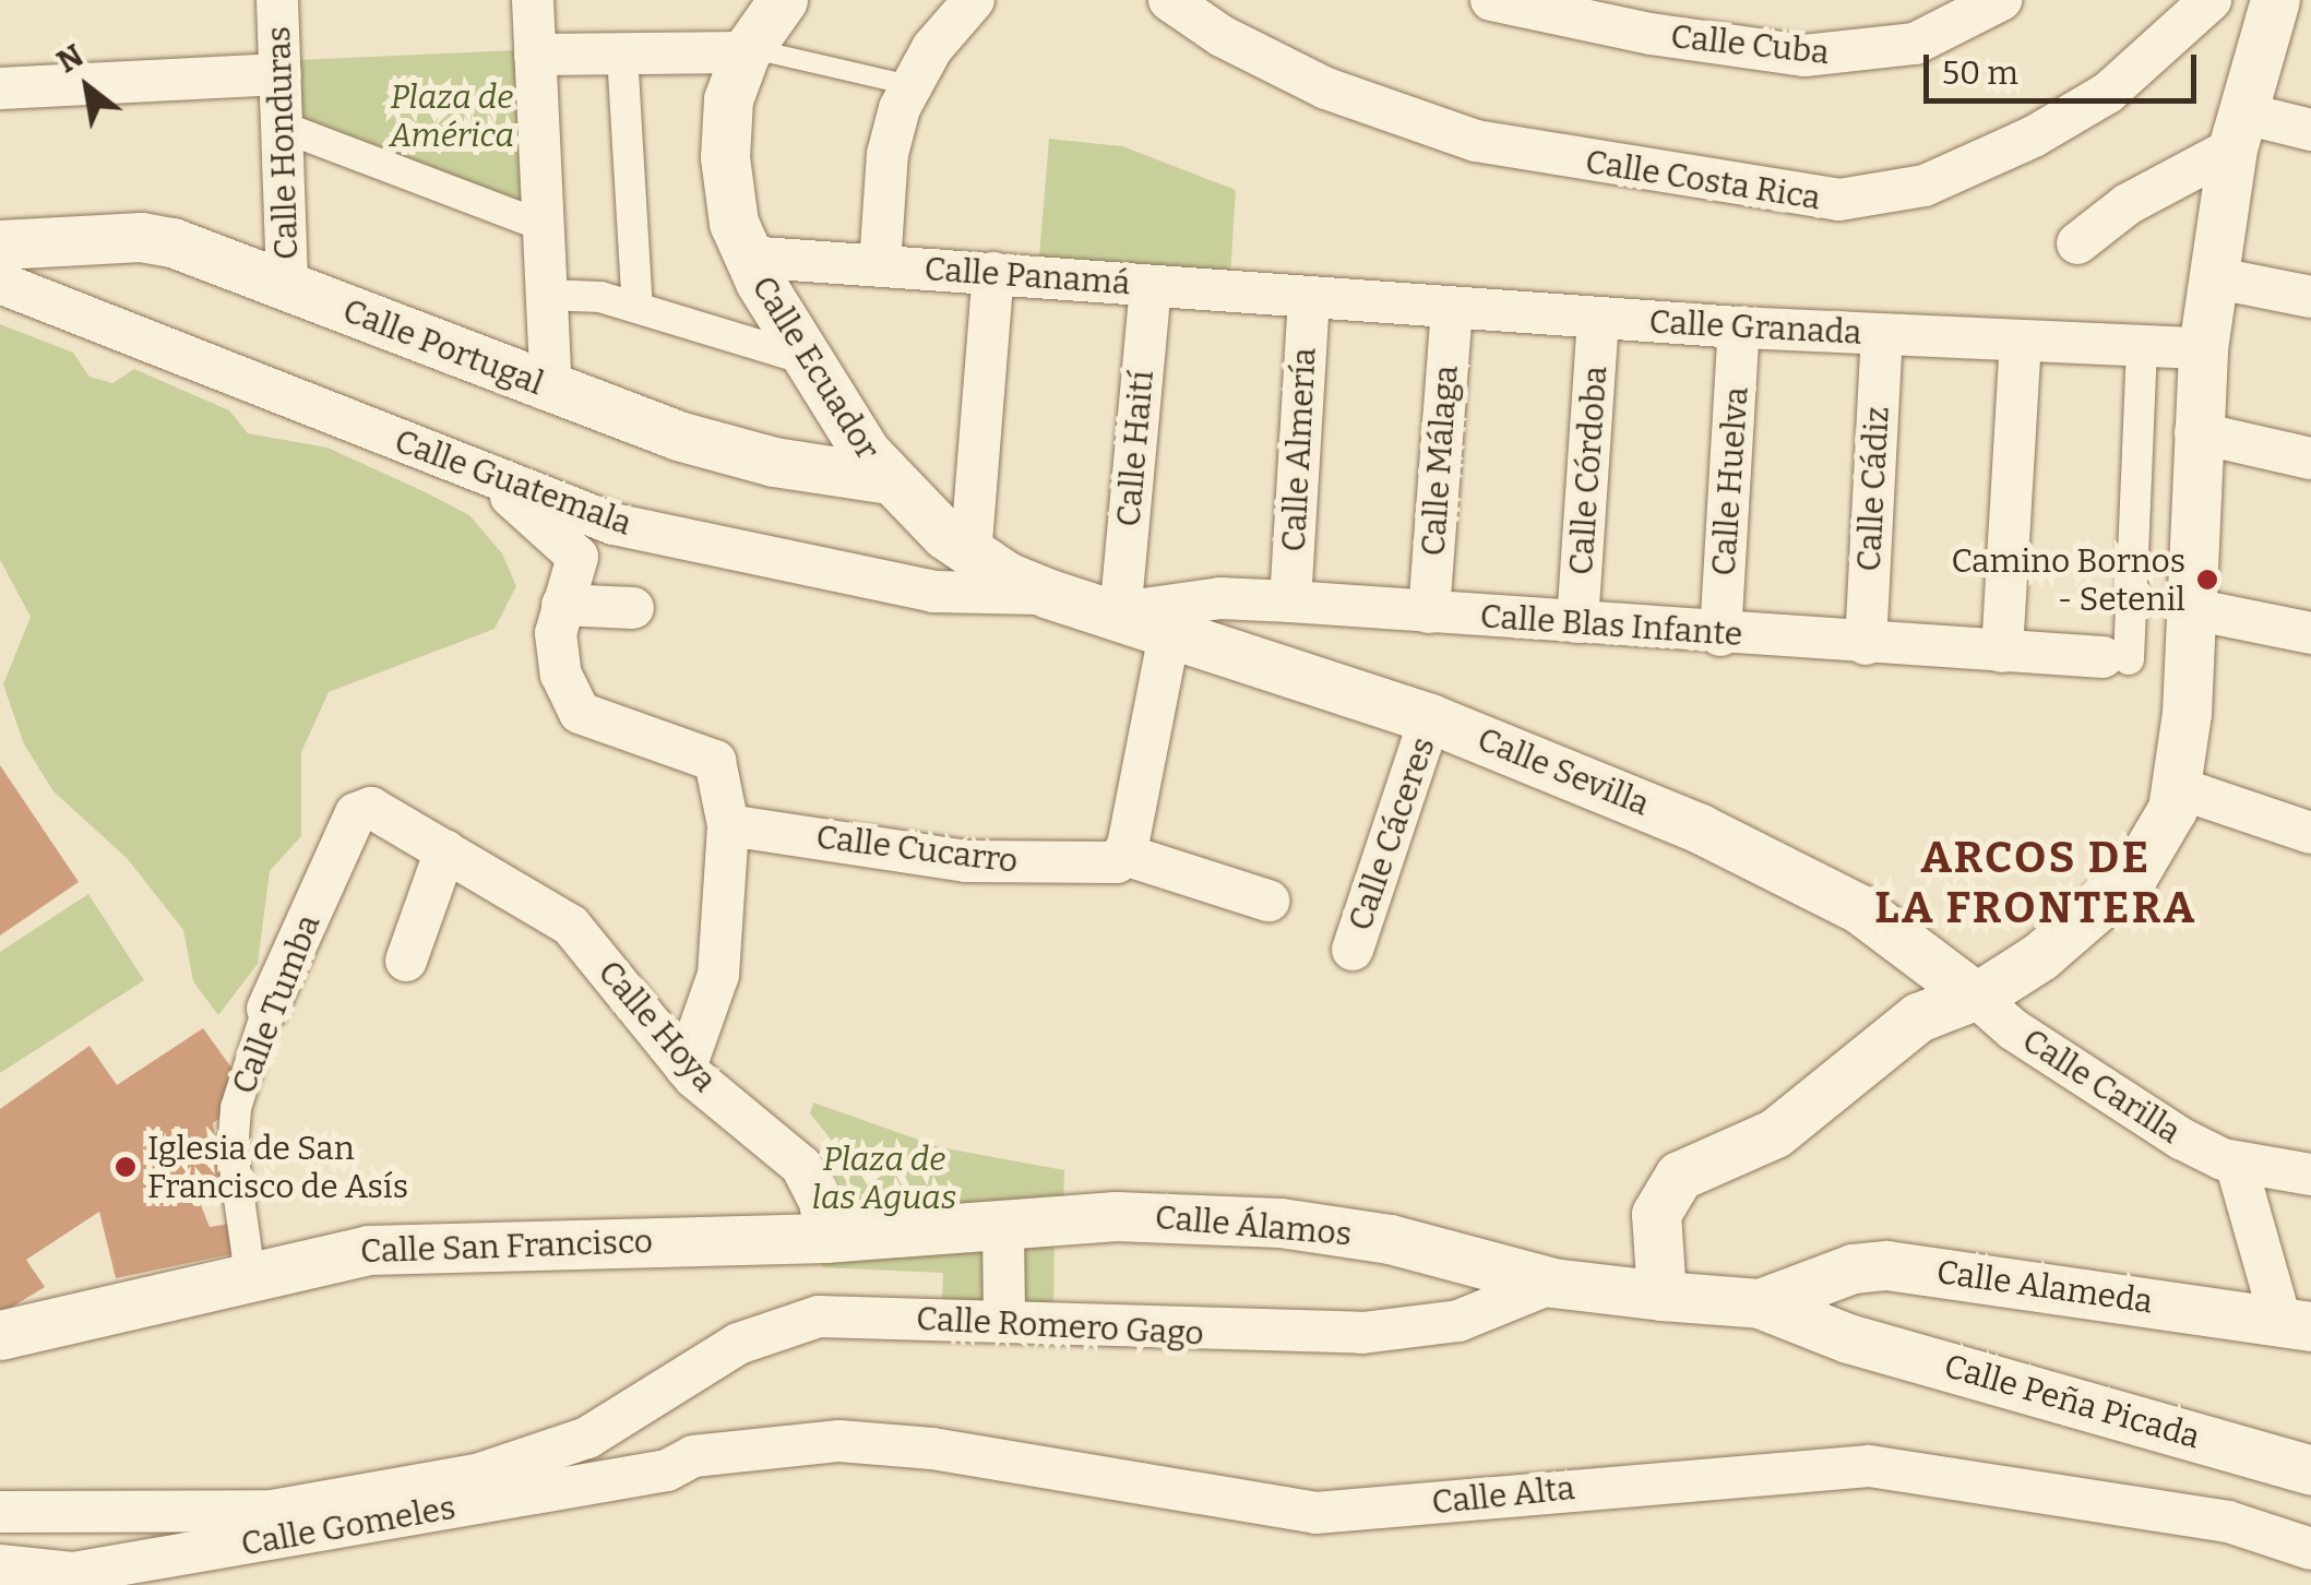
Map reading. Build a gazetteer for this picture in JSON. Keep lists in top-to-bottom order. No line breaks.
{"streets":{"street":["Calle Cuba","Calle Honduras","Calle Costa Rica","Calle Panamá","Calle Granada","Calle Portugal","Calle Ecuador","Calle Haití","Calle Almería","Calle Málaga","Calle Córdoba","Calle Huelva","Calle Guatemala","Calle Cádiz","Calle Blas Infante","Calle Sevilla","Calle Cáceres","Calle Cucarro","Calle Tumba","Calle Hoya","Calle Carilla","Calle Álamos","Calle San Francisco","Calle Alameda","Calle Romero Gago","Calle Peña Picada","Calle Alta","Calle Gomeles"]},"crossings":[["Calle Honduras","Calle Portugal"],["Calle Panamá","Calle Granada"],["Calle Panamá","Calle Ecuador"],["Calle Panamá","Calle Haití"],["Calle Panamá","Calle Almería"],["Calle Granada","Calle Almería"],["Calle Granada","Calle Málaga"],["Calle Granada","Calle Córdoba"],["Calle Granada","Calle Huelva"],["Calle Granada","Calle Cádiz"],["Calle Portugal","Calle Ecuador"],["Calle Ecuador","Calle Haití"],["Calle Ecuador","Calle Guatemala"],["Calle Ecuador","Calle Blas Infante"],["Calle Ecuador","Calle Sevilla"],["Calle Haití","Calle Blas Infante"],["Calle Haití","Calle Sevilla"],["Calle Almería","Calle Blas Infante"],["Calle Málaga","Calle Blas Infante"],["Calle Córdoba","Calle Blas Infante"],["Calle Huelva","Calle Blas Infante"],["Calle Cádiz","Calle Blas Infante"],["Calle Blas Infante","Calle Sevilla"],["Calle Sevilla","Calle Cáceres"],["Calle Sevilla","Calle Carilla"],["Calle Tumba","Calle Hoya"],["Calle Tumba","Calle San Francisco"],["Calle Hoya","Calle San Francisco"],["Calle Álamos","Calle Romero Gago"],["Calle Álamos","Calle Peña Picada"],["Calle Romero Gago","Calle Gomeles"],["Calle Alta","Calle Gomeles"]],"districts":["ARCOS DE LA FRONTERA"],"parks":["Plaza de América","Plaza de las Aguas"],"places":["Camino Bornos - Setenil","Iglesia de San Francisco de Asís"],"scale_bar":"50 m","north":"top left"}
